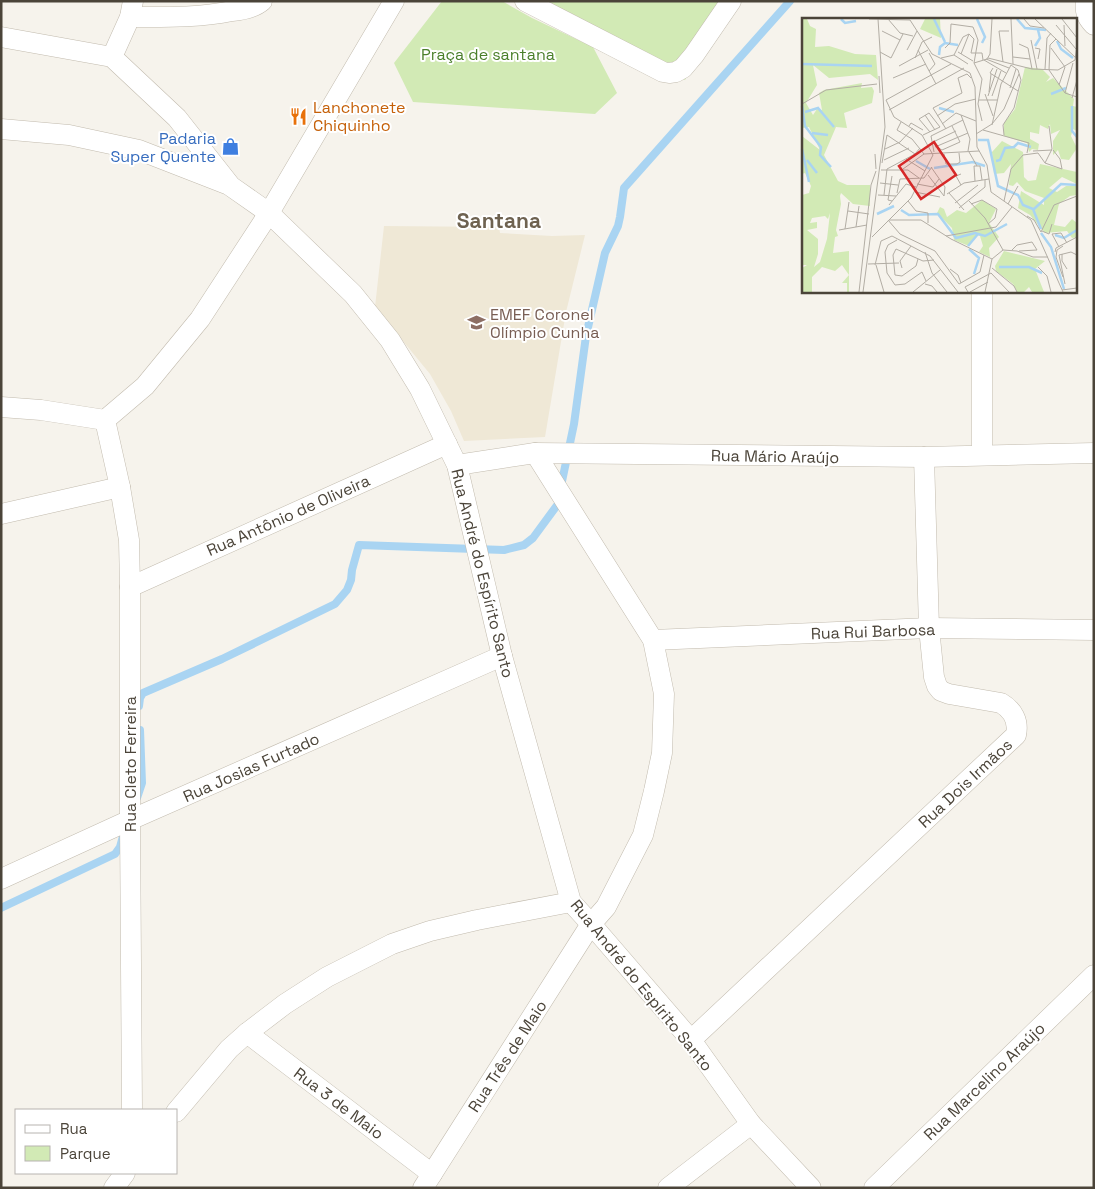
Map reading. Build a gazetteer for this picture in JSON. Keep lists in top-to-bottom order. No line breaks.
{"streets":{"street":["Rua Mário Araújo","Rua Antônio de Oliveira","Rua André do Espírito Santo","Rua Rui Barbosa","Rua Cleto Ferreira","Rua Josias Furtado","Rua Dois Irmãos","Rua Três de Maio","Rua Marcelino Araújo","Rua 3 de Maio"]},"crossings":[["Rua Mário Araújo","Rua André do Espírito Santo"],["Rua Mário Araújo","Rua Dois Irmãos"],["Rua Antônio de Oliveira","Rua André do Espírito Santo"],["Rua Antônio de Oliveira","Rua Cleto Ferreira"],["Rua André do Espírito Santo","Rua Josias Furtado"],["Rua André do Espírito Santo","Rua Dois Irmãos"],["Rua André do Espírito Santo","Rua Três de Maio"],["Rua Rui Barbosa","Rua Dois Irmãos"],["Rua Rui Barbosa","Rua Três de Maio"],["Rua Cleto Ferreira","Rua Josias Furtado"],["Rua Três de Maio","Rua 3 de Maio"]],"districts":["Santana"],"parks":["Praça de santana"],"places":{"restaurant":["Lanchonete Chiquinho"],"shop":["Padaria Super Quente"],"school or university":["EMEF Coronel Olímpio Cunha"]},"legend":["Rua","Parque"]}
